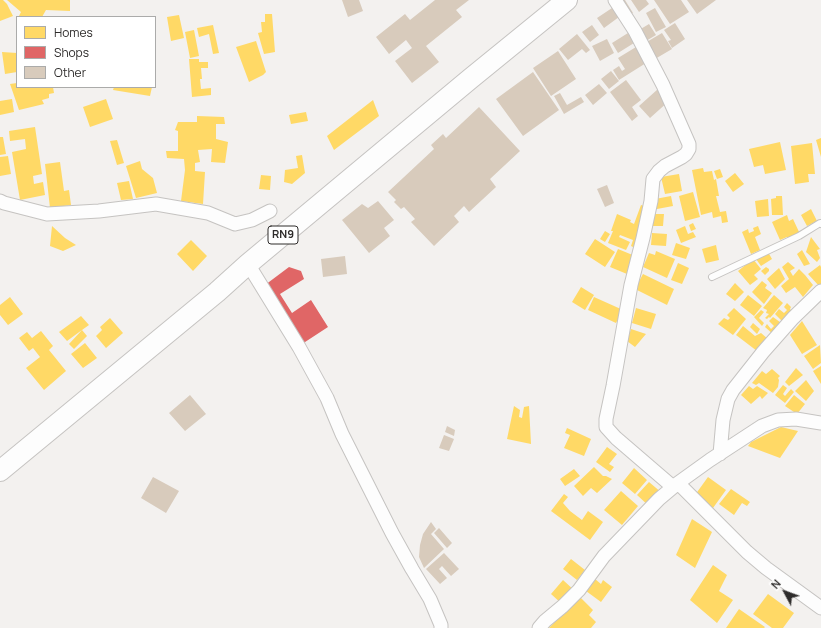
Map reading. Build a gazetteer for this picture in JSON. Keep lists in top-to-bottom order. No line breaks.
{"streets":{"main road":["RN9"]},"legend":["Homes","Shops","Other"],"north":"top left"}
